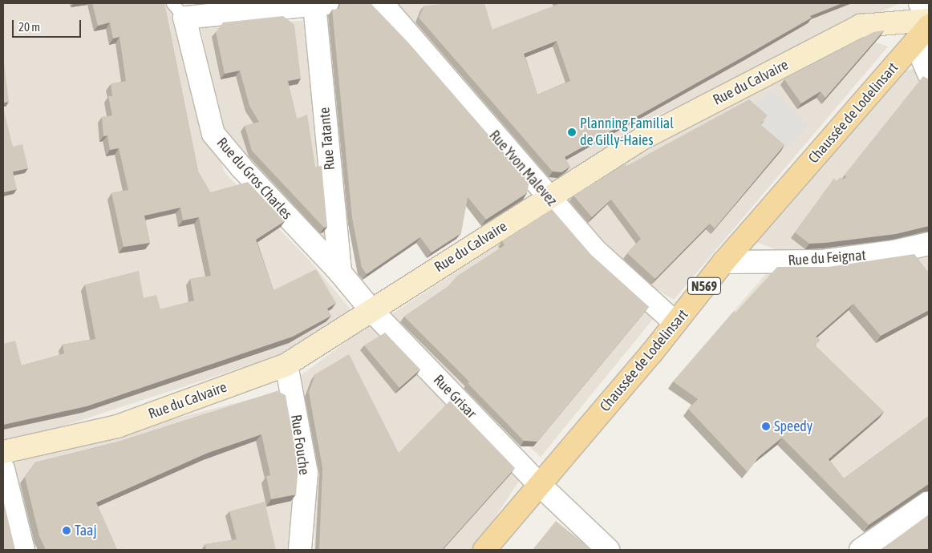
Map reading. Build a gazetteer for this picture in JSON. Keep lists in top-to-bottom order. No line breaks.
{"streets":{"main road":["Rue du Calvaire","Chaussée de Lodelinsart","N569"],"street":["Rue Tatante","Rue Yvon Malevez","Rue du Gros Charles","Rue du Feignat","Rue Grisar","Rue Fouche"]},"crossings":[["Rue du Calvaire","Rue Yvon Malevez"],["Rue du Calvaire","Rue du Gros Charles"],["Rue du Calvaire","Rue Grisar"],["Rue du Calvaire","Rue Fouche"],["Chaussée de Lodelinsart","Rue Yvon Malevez"],["Chaussée de Lodelinsart","Rue du Feignat"],["Chaussée de Lodelinsart","Rue Grisar"],["Rue Tatante","Rue du Gros Charles"],["Rue du Gros Charles","Rue Grisar"]],"places":["Planning Familial de Gilly-Haies","Speedy","Taaj"],"scale_bar":"20 m"}
